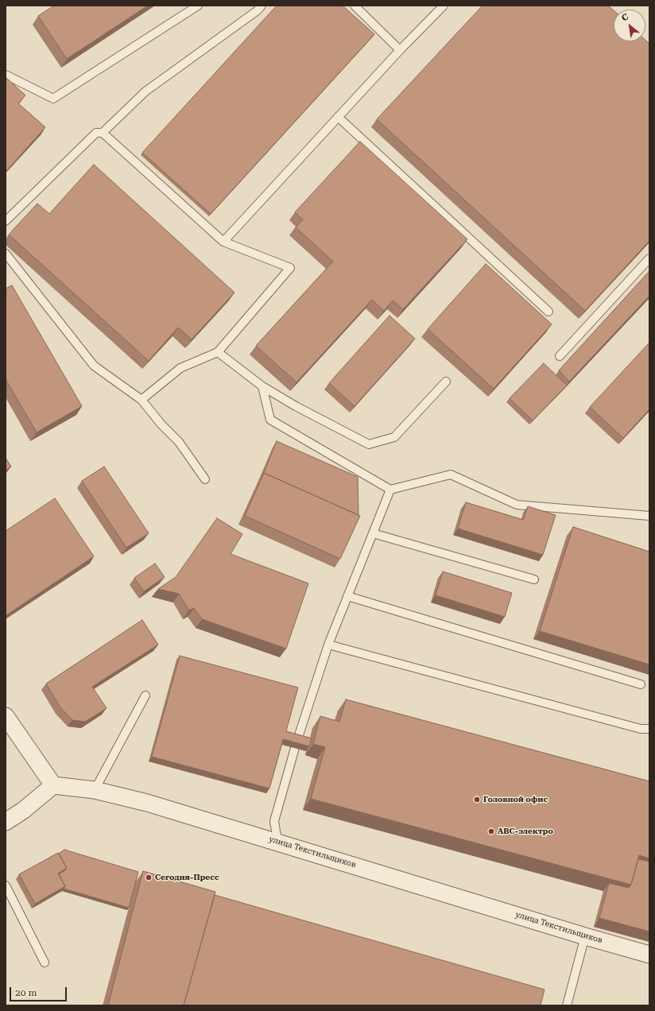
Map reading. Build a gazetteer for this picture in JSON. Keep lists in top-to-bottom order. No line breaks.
{"streets":{"street":["улица Текстильщиков"]},"places":["Головной офис","АВС-электро","Сегодня-Пресс"],"scale_bar":"20 m","north":"top left"}
